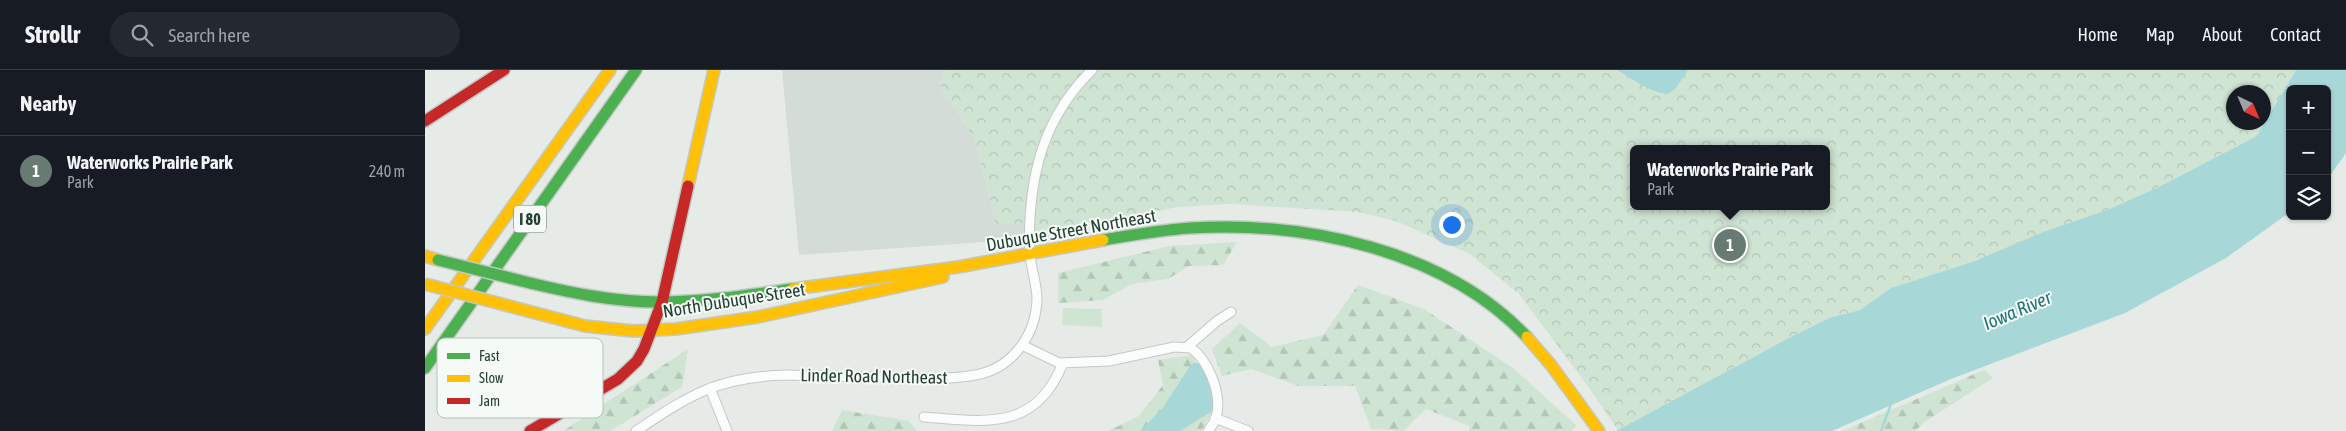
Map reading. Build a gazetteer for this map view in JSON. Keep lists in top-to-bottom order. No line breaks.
{"streets":{"main road":["I 80","Dubuque Street Northeast","North Dubuque Street"],"street":["Linder Road Northeast"]},"crossings":[["Dubuque Street Northeast","North Dubuque Street"],["Dubuque Street Northeast","Linder Road Northeast"]],"water":["Iowa River"],"legend":["Fast","Slow","Jam"],"north":"bottom right","page":{"header":"Strollr","search":"Search here","nav":["Home","Map","About","Contact"],"heading":"Nearby","map_buttons":["+","−"],"list":[{"mark":"1","name":"Waterworks Prairie Park","note":"Park","value":"240 m"}],"popup":["Waterworks Prairie Park","Park"],"pins":"1"}}
